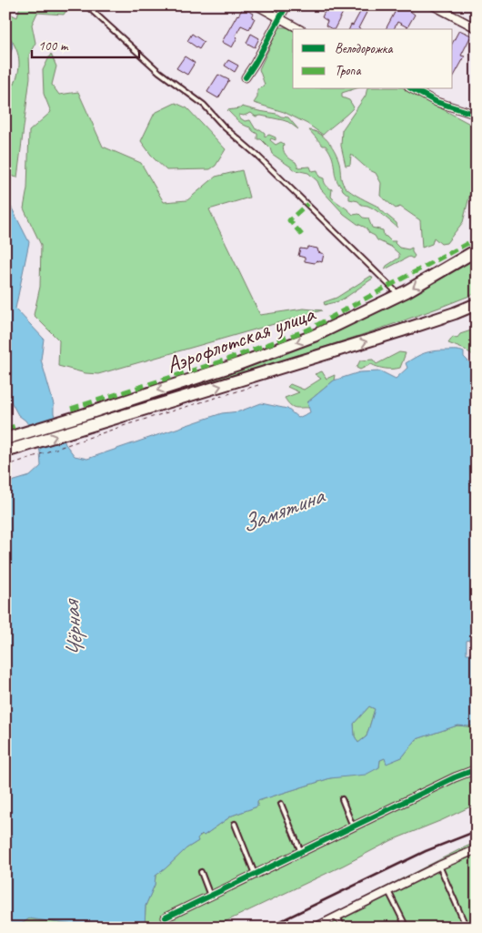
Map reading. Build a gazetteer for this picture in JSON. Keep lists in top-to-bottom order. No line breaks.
{"streets":{"main road":["Аэрофлотская улица"]},"water":["Замятина","Чёрная"],"legend":["Велодорожка","Тропа"],"scale_bar":"100 m"}
